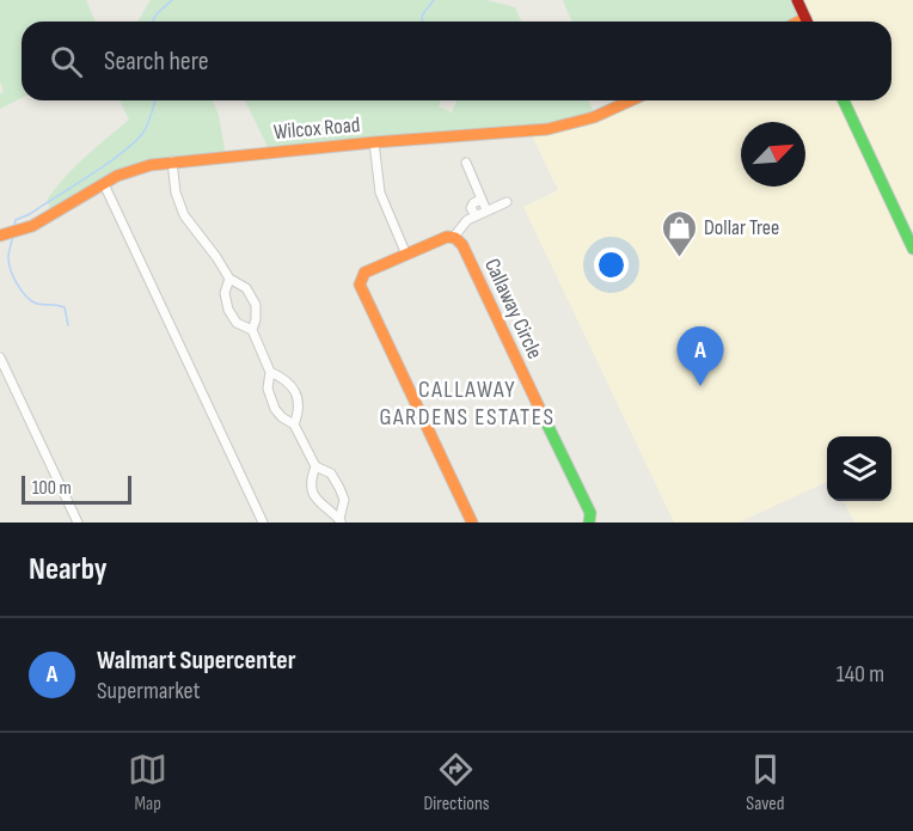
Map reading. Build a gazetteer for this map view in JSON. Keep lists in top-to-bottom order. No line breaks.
{"streets":{"street":["Wilcox Road","Callaway Circle"]},"districts":["CALLAWAY GARDENS ESTATES"],"places":{"shop":["Dollar Tree"]},"scale_bar":"100 m","north":"top right","page":{"search":"Search here","pins":"A","scale":"100 m","heading":"Nearby","list":[{"mark":"A","name":"Walmart Supercenter","note":"Supermarket","value":"140 m"}],"nav":["Map","Directions","Saved"]}}
